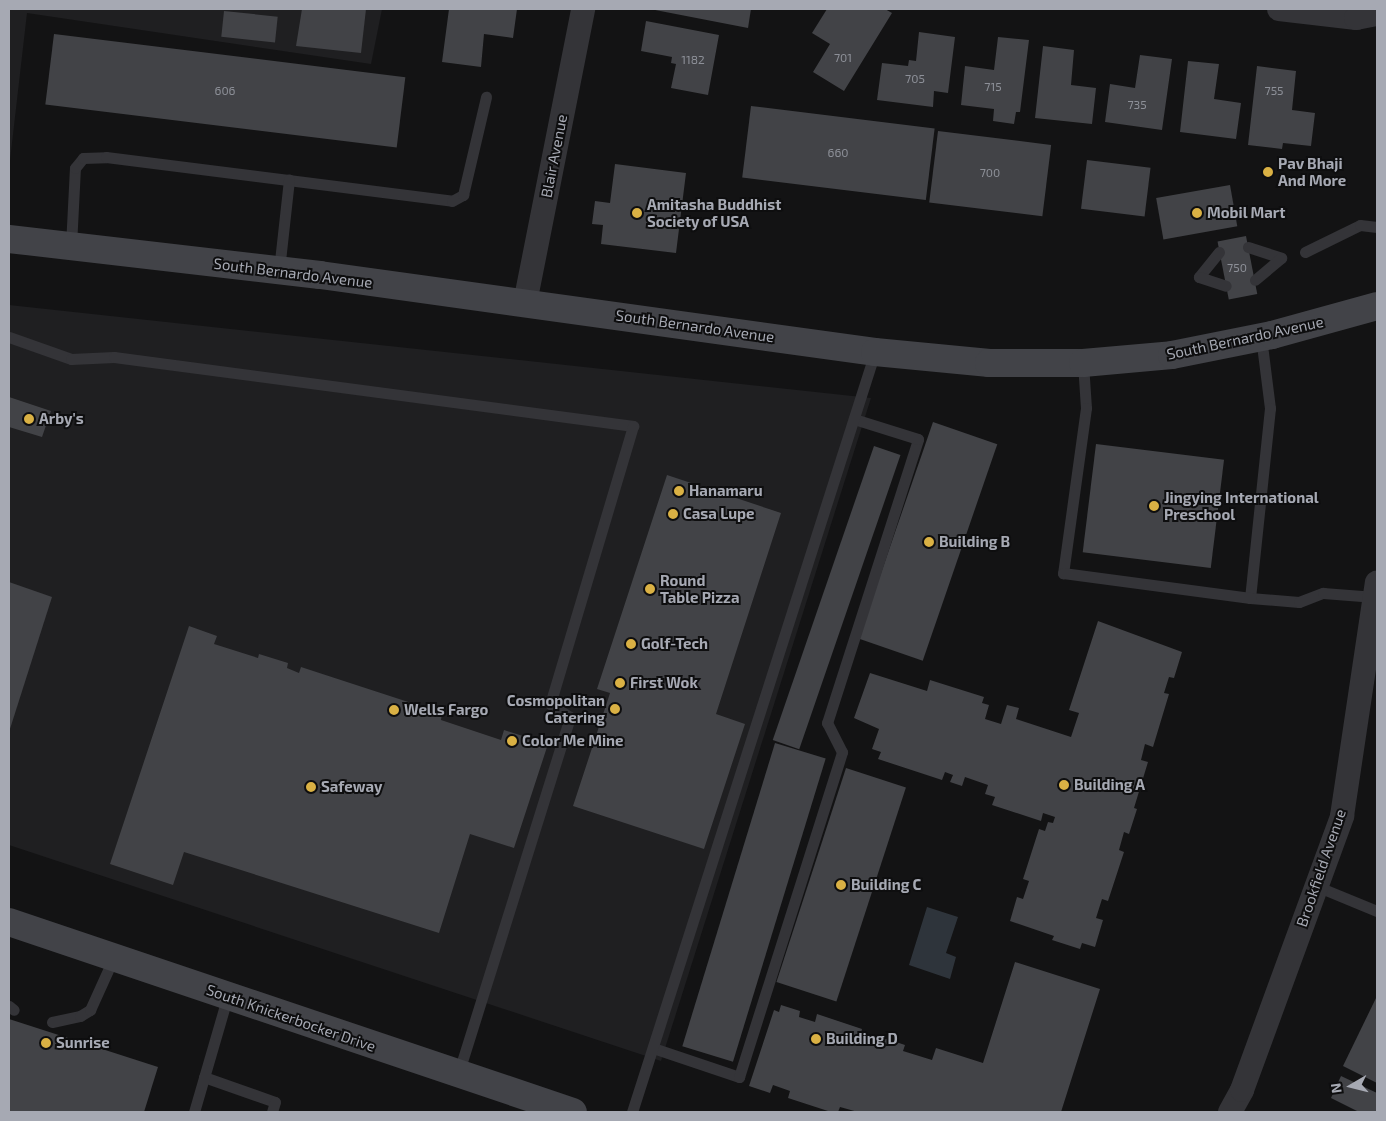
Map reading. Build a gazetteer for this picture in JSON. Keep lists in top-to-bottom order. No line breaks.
{"streets":{"street":["Blair Avenue","South Bernardo Avenue","Brookfield Avenue","South Knickerbocker Drive"]},"crossings":[["Blair Avenue","South Bernardo Avenue"]],"places":["Pav Bhaji And More","Amitasha Buddhist Society of USA","Mobil Mart","Arby's","Hanamaru","Jingying International Preschool","Casa Lupe","Building B","Round Table Pizza","Golf-Tech","First Wok","Cosmopolitan Catering","Wells Fargo","Color Me Mine","Building A","Safeway","Building C","Building D","Sunrise"],"house_numbers":["701","1182","705","715","606","755","735","660","700","750"],"north":"left"}
